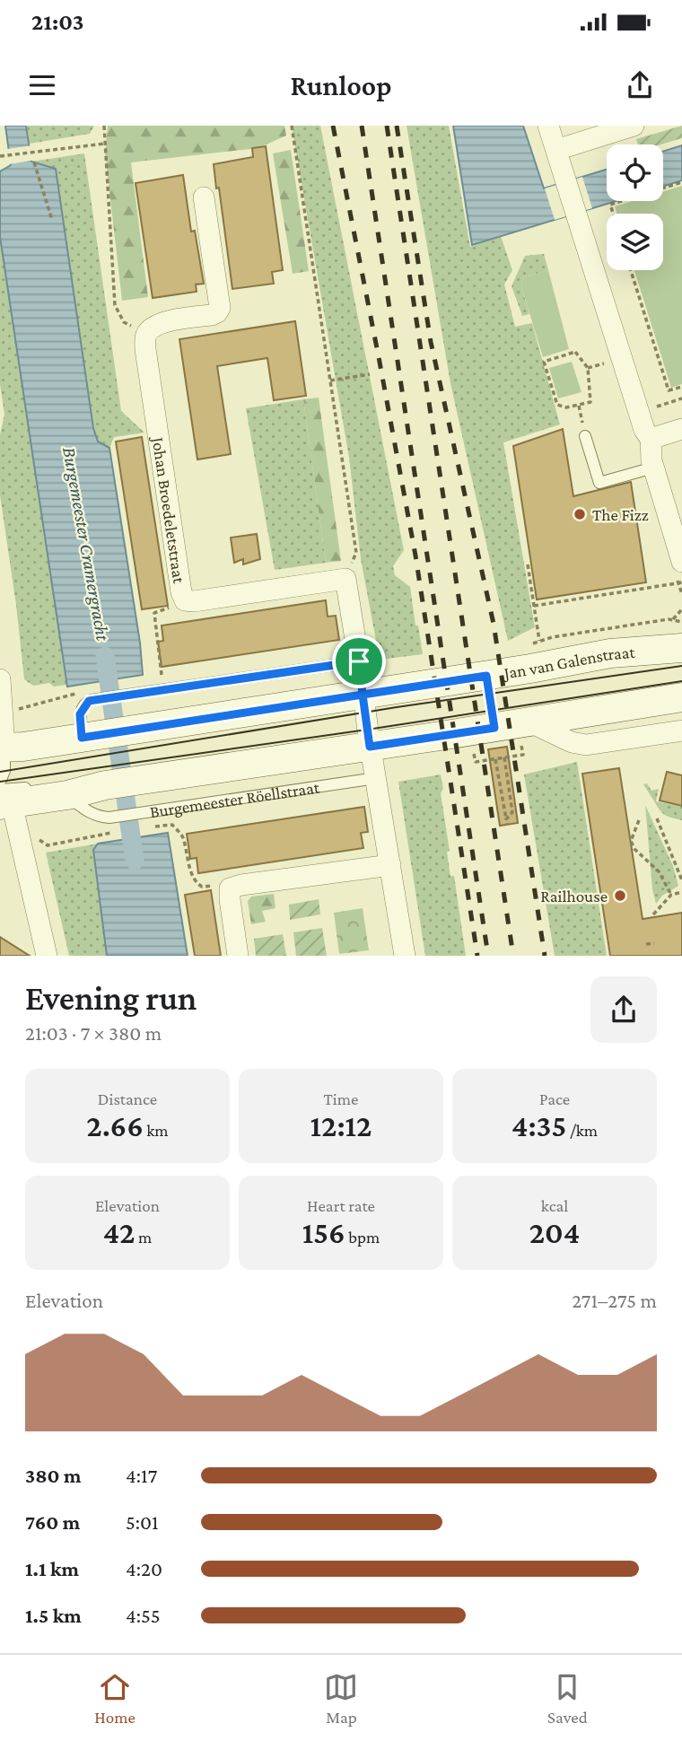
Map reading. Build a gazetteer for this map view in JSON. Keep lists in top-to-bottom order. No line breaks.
{"streets":{"main road":["Jan van Galenstraat","Burgemeester Röellstraat"],"street":["Johan Broedeletstraat"]},"water":["Burgemeester Cramergracht"],"places":["The Fizz","Railhouse"],"page":{"status":"21:03","header":"Runloop","heading":["Evening run","21:03 · 7 × 380 m"],"stats":[["Distance","2.66 km"],["Time","12:12"],["Pace","4:35 /km"],["Elevation","42 m"],["Heart rate","156 bpm"],["kcal","204"]],"chart":["Elevation","271–275 m"],"list":[{"name":"380 m","note":"4:17"},{"name":"760 m","note":"5:01"},{"name":"1.1 km","note":"4:20"},{"name":"1.5 km","note":"4:55"}],"tabs":["Home","Map","Saved"]}}
